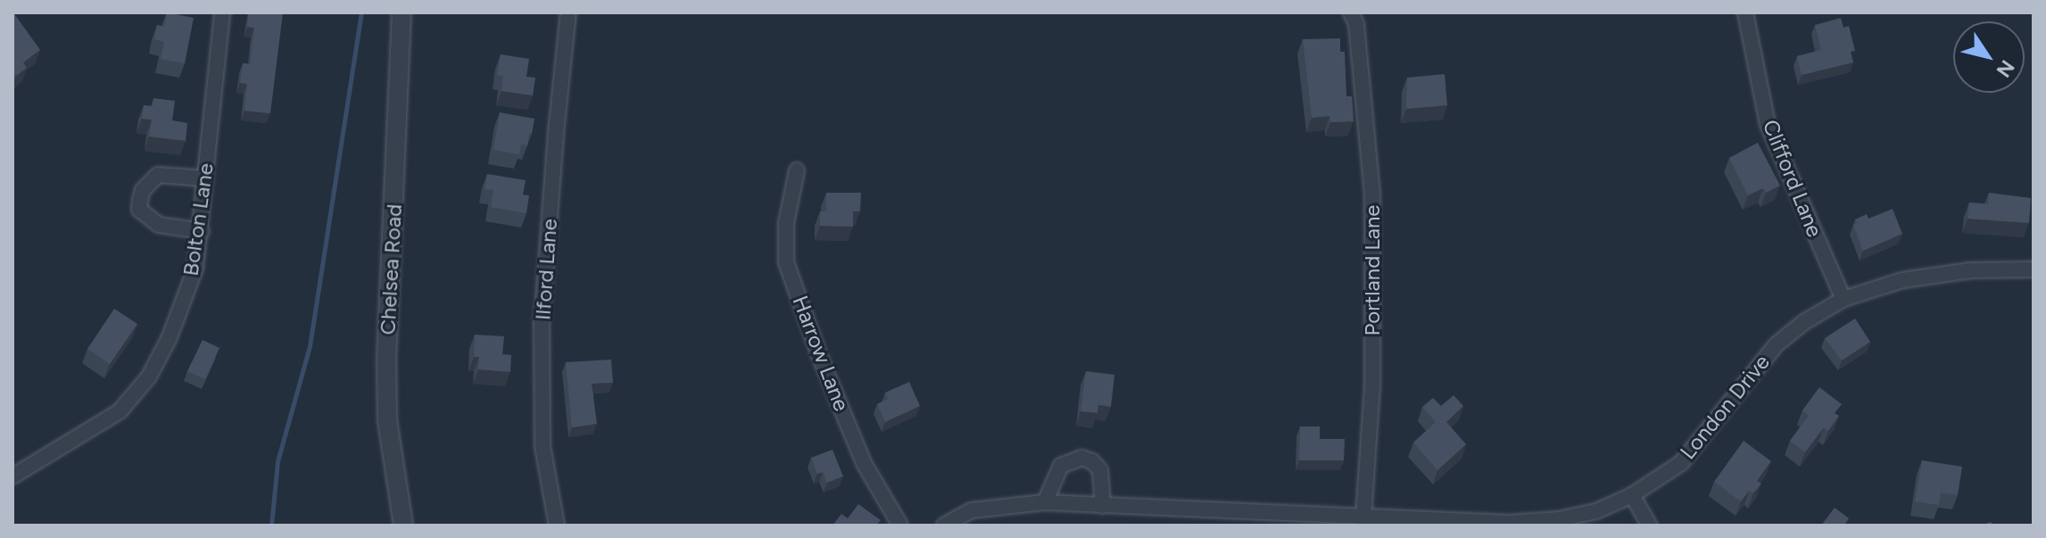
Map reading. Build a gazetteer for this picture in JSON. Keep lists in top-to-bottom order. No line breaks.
{"streets":{"street":["Clifford Lane","Bolton Lane","Chelsea Road","Ilford Lane","Portland Lane","Harrow Lane","London Drive"]},"crossings":[["Clifford Lane","London Drive"],["Portland Lane","London Drive"]],"north":"bottom right"}
